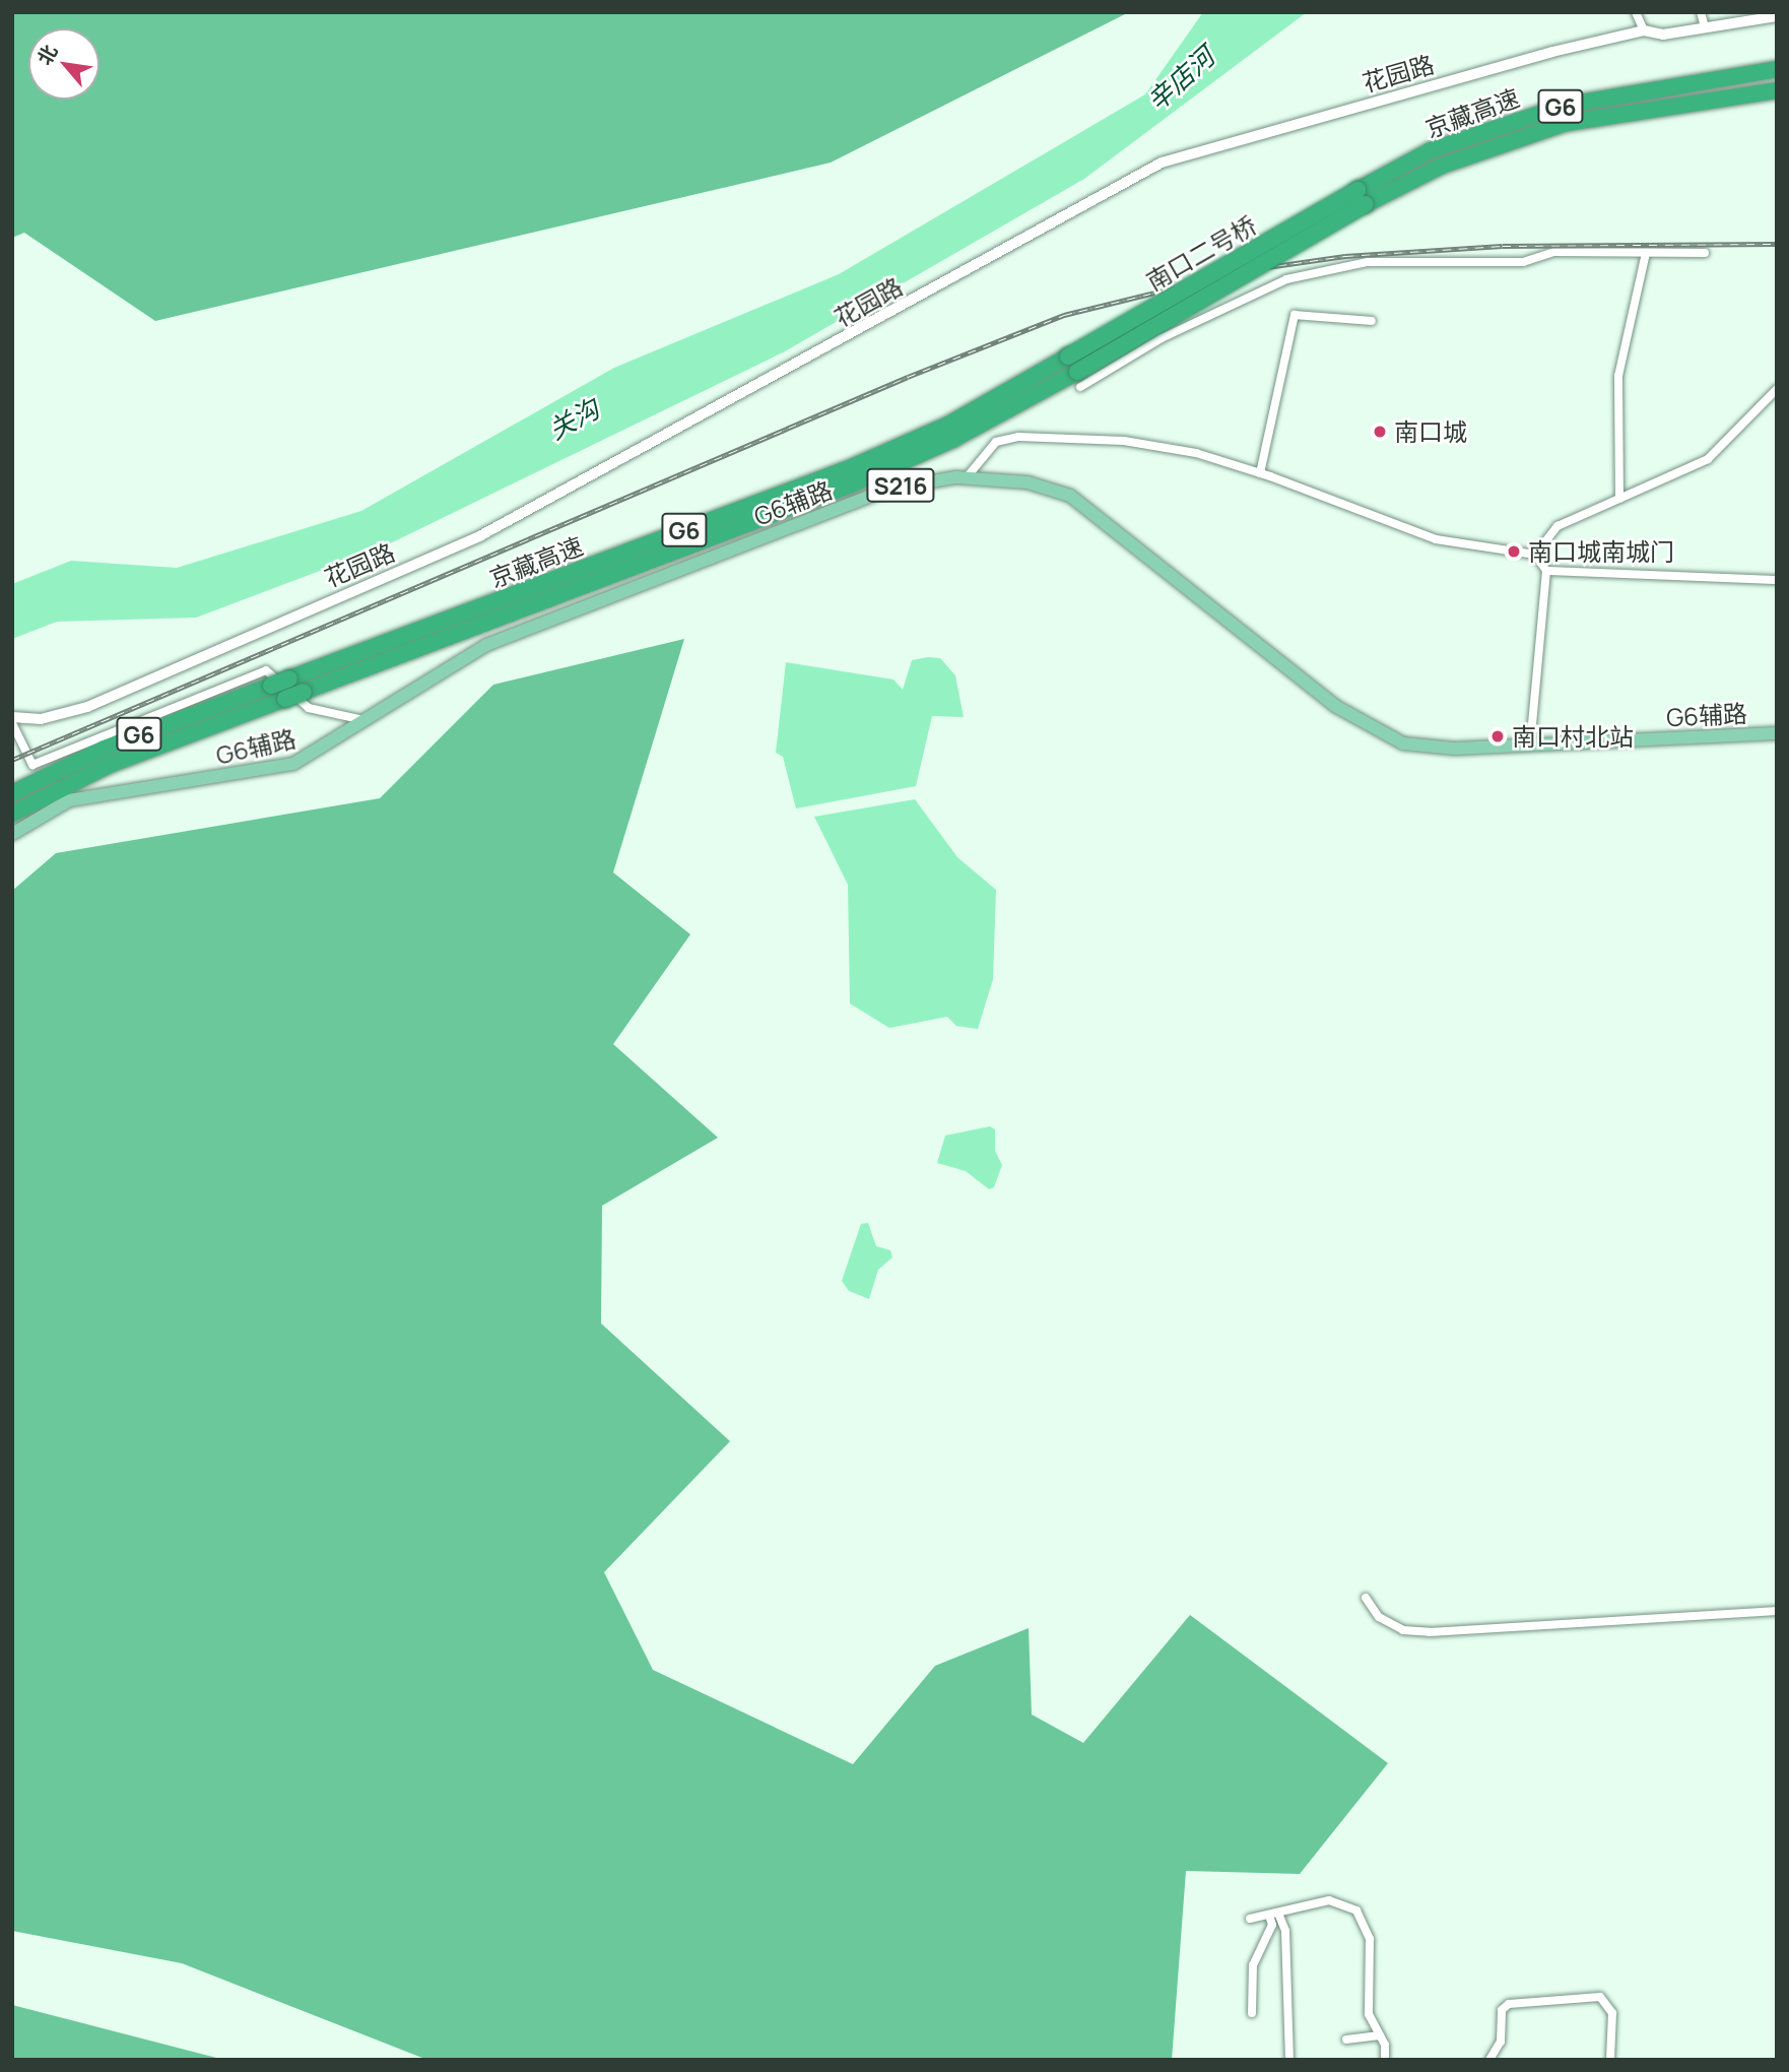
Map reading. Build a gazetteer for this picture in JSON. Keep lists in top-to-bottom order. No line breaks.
{"streets":{"highway":["G6","京藏高速","南口二号桥"],"main road":["S216","G6辅路"],"street":["花园路"]},"crossings":[["京藏高速","南口二号桥"]],"water":["辛店河","关沟"],"places":["南口城","南口城南城门","南口村北站"],"north":"top left"}
